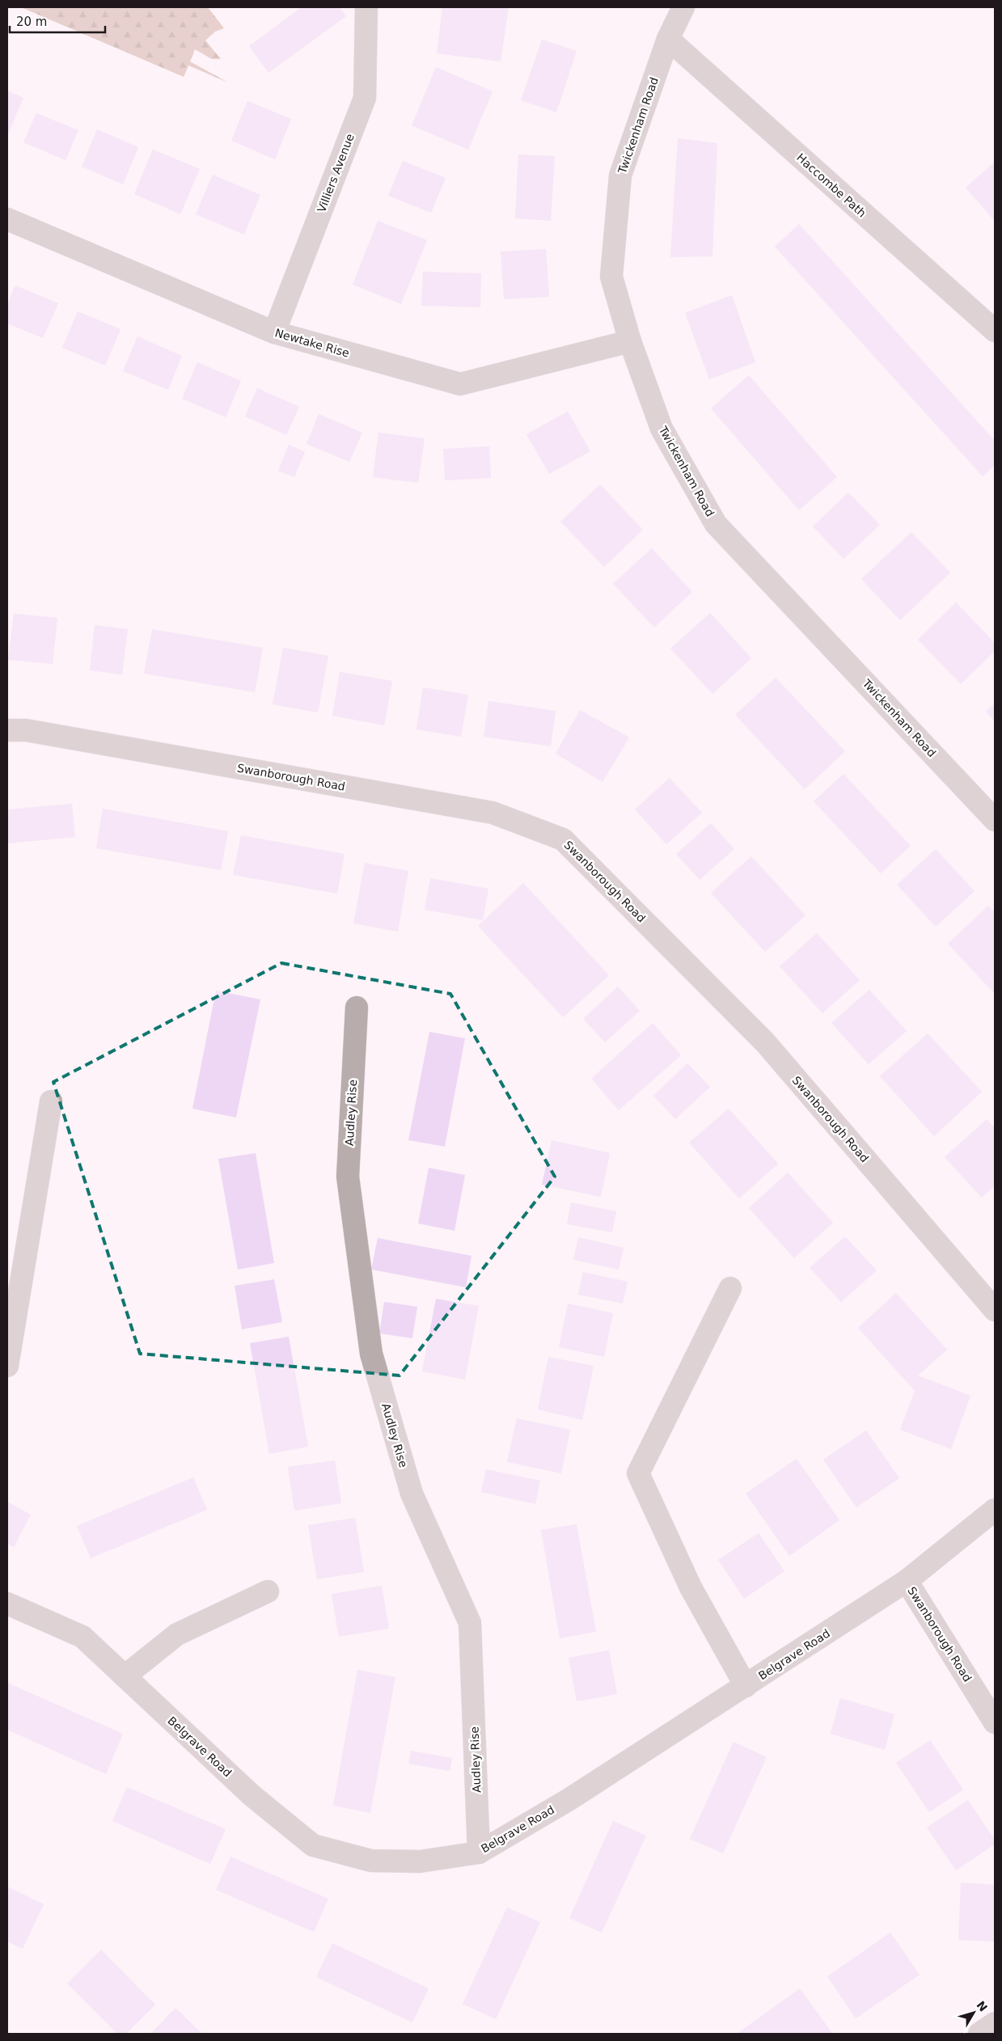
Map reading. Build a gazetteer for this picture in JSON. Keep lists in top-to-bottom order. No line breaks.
{"streets":{"street":["Twickenham Road","Villiers Avenue","Haccombe Path","Newtake Rise","Swanborough Road","Audley Rise","Belgrave Road"]},"crossings":[["Twickenham Road","Haccombe Path"],["Twickenham Road","Newtake Rise"],["Villiers Avenue","Newtake Rise"],["Swanborough Road","Belgrave Road"],["Audley Rise","Belgrave Road"]],"scale_bar":"20 m","north":"top right"}
